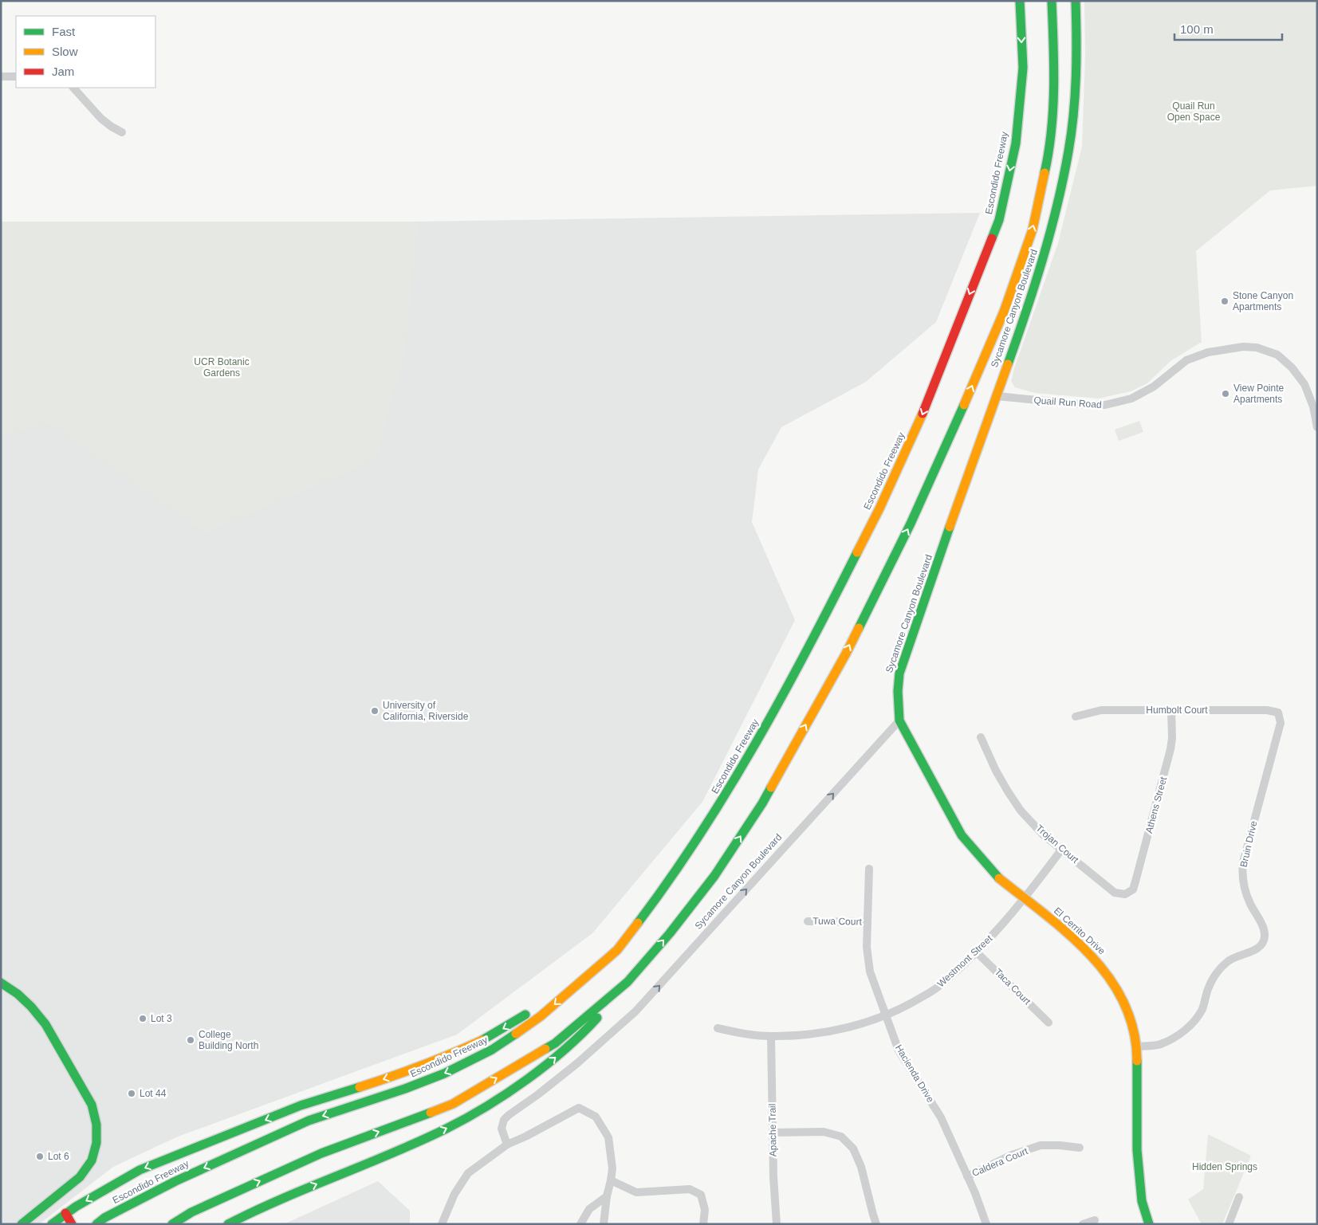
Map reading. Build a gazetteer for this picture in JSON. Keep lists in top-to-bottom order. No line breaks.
{"streets":{"main road":["Escondido Freeway","Sycamore Canyon Boulevard","El Cerrito Drive"],"street":["Quail Run Road","Humbolt Court","Athens Street","Trojan Court","Bruin Drive","Tuwa Court","Westmont Street","Taca Court","Hacienda Drive","Apache Trail","Caldera Court"]},"crossings":[["Sycamore Canyon Boulevard","Quail Run Road"],["Sycamore Canyon Boulevard","El Cerrito Drive"],["Humbolt Court","Athens Street"],["Humbolt Court","Bruin Drive"],["Athens Street","Trojan Court"],["Trojan Court","Westmont Street"],["Bruin Drive","El Cerrito Drive"],["Tuwa Court","Hacienda Drive"],["El Cerrito Drive","Westmont Street"],["Westmont Street","Taca Court"],["Westmont Street","Hacienda Drive"],["Westmont Street","Apache Trail"],["Hacienda Drive","Caldera Court"]],"parks":["Quail Run Open Space","UCR Botanic Gardens","Hidden Springs"],"places":["Stone Canyon Apartments","View Pointe Apartments","University of California, Riverside","Lot 3","College Building North","Lot 44","Lot 6"],"legend":["Fast","Slow","Jam"],"scale_bar":"100 m"}
